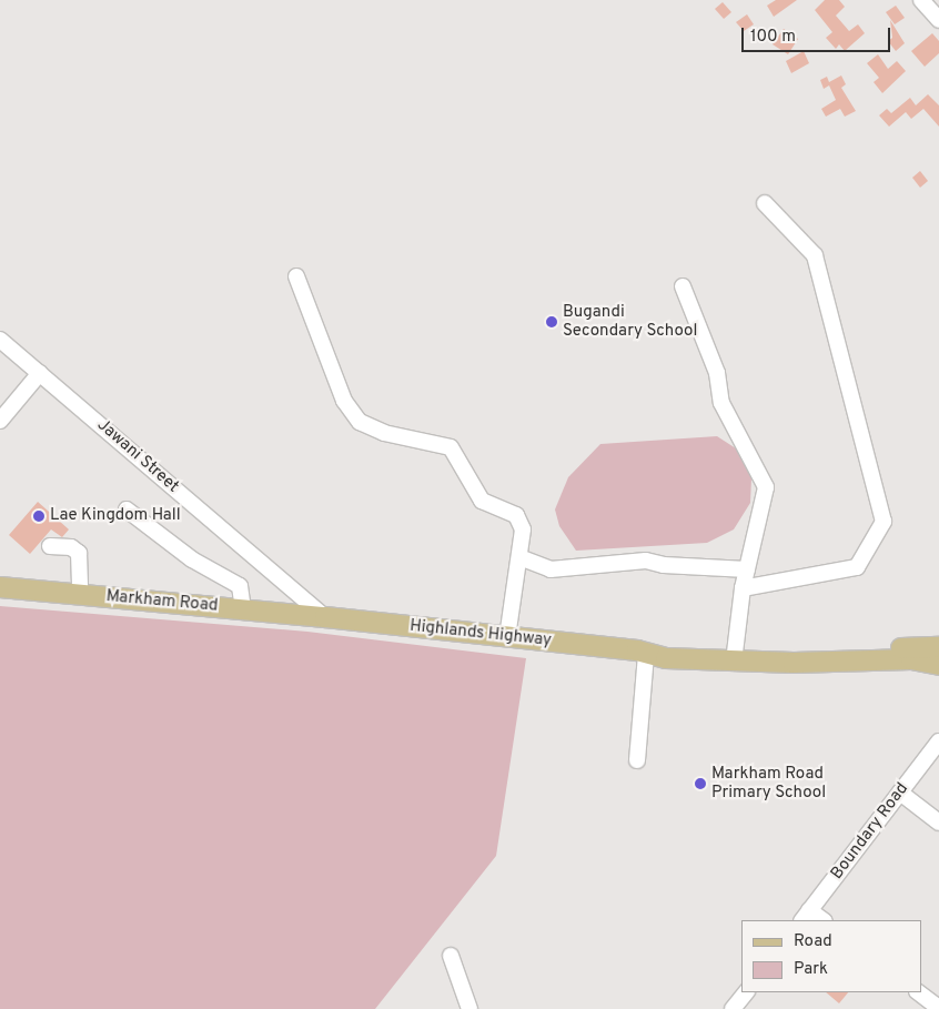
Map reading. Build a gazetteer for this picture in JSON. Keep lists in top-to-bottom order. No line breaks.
{"streets":{"main road":["Markham Road","Highlands Highway"],"street":["Jawani Street","Boundary Road"]},"crossings":[["Jawani Street","Markham Road"],["Jawani Street","Highlands Highway"],["Markham Road","Highlands Highway"]],"places":["Bugandi Secondary School","Lae Kingdom Hall","Markham Road Primary School"],"legend":["Road","Park"],"scale_bar":"100 m"}
